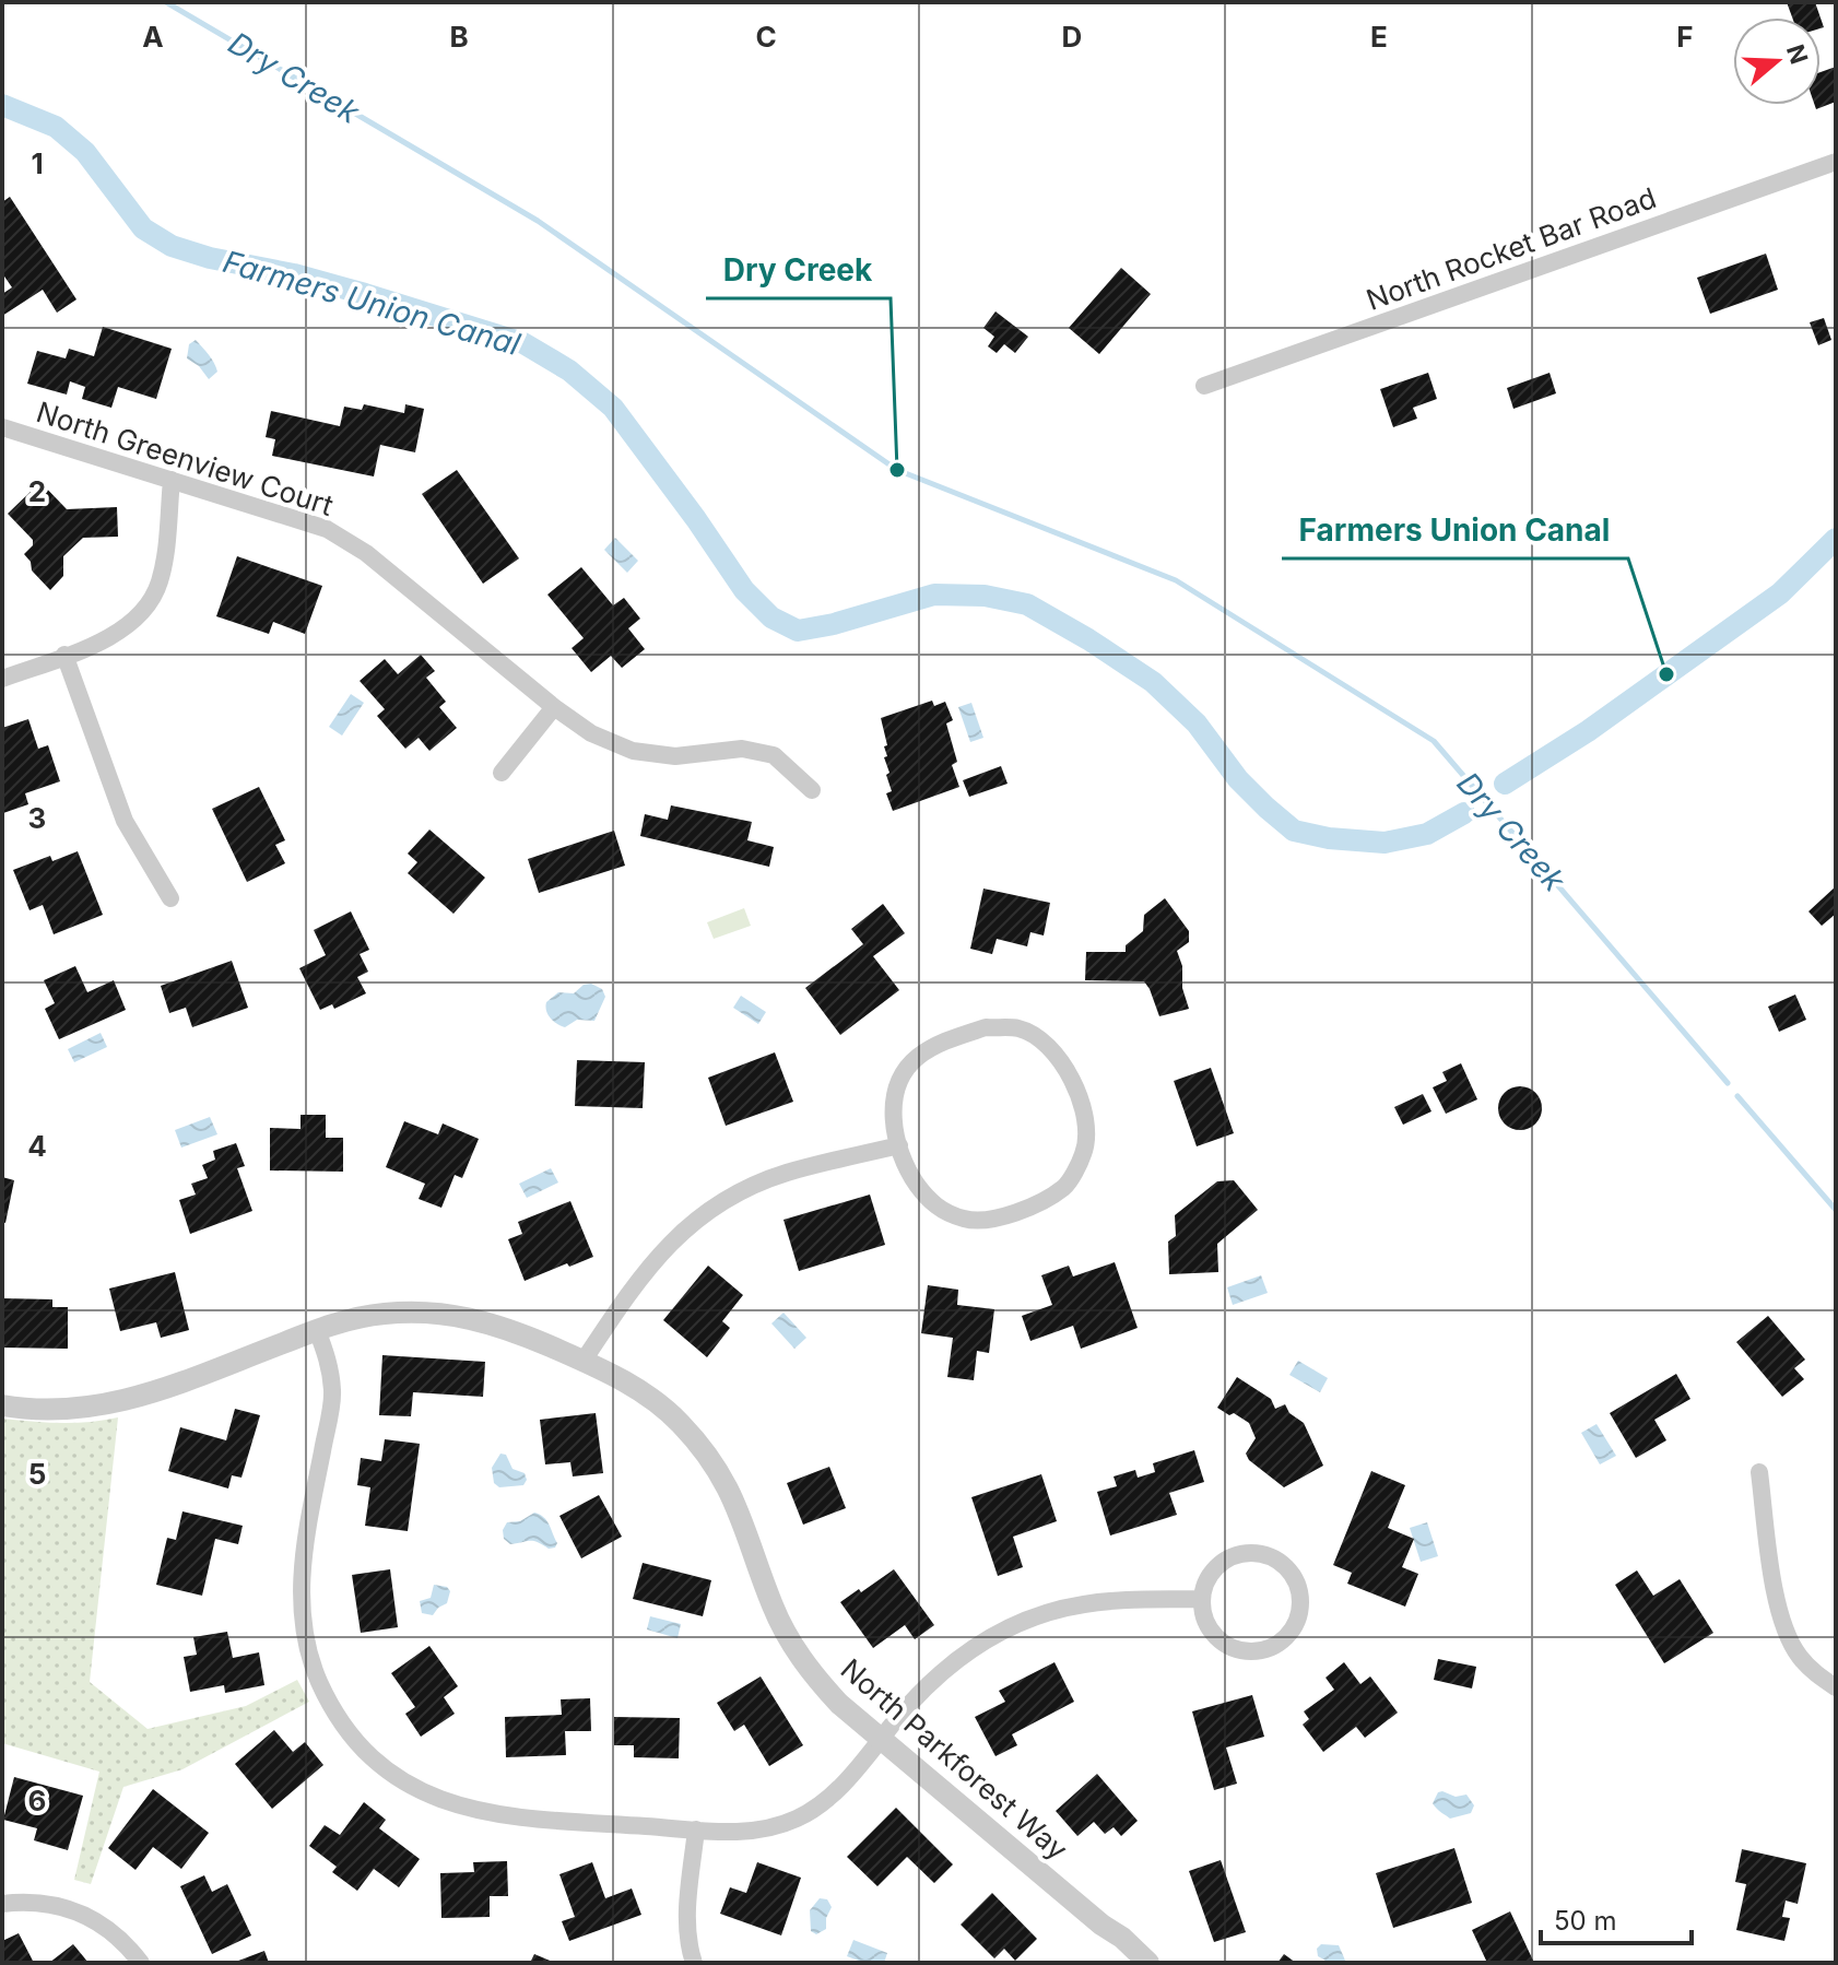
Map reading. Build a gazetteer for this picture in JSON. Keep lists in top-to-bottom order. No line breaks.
{"streets":{"street":["North Rocket Bar Road","North Greenview Court","North Parkforest Way"]},"water":["Dry Creek","Farmers Union Canal"],"places":["Dry Creek","Farmers Union Canal"],"scale_bar":"50 m","north":"right","grid":{"columns":["A","B","C","D","E","F"],"rows":["1","2","3","4","5","6"]}}
